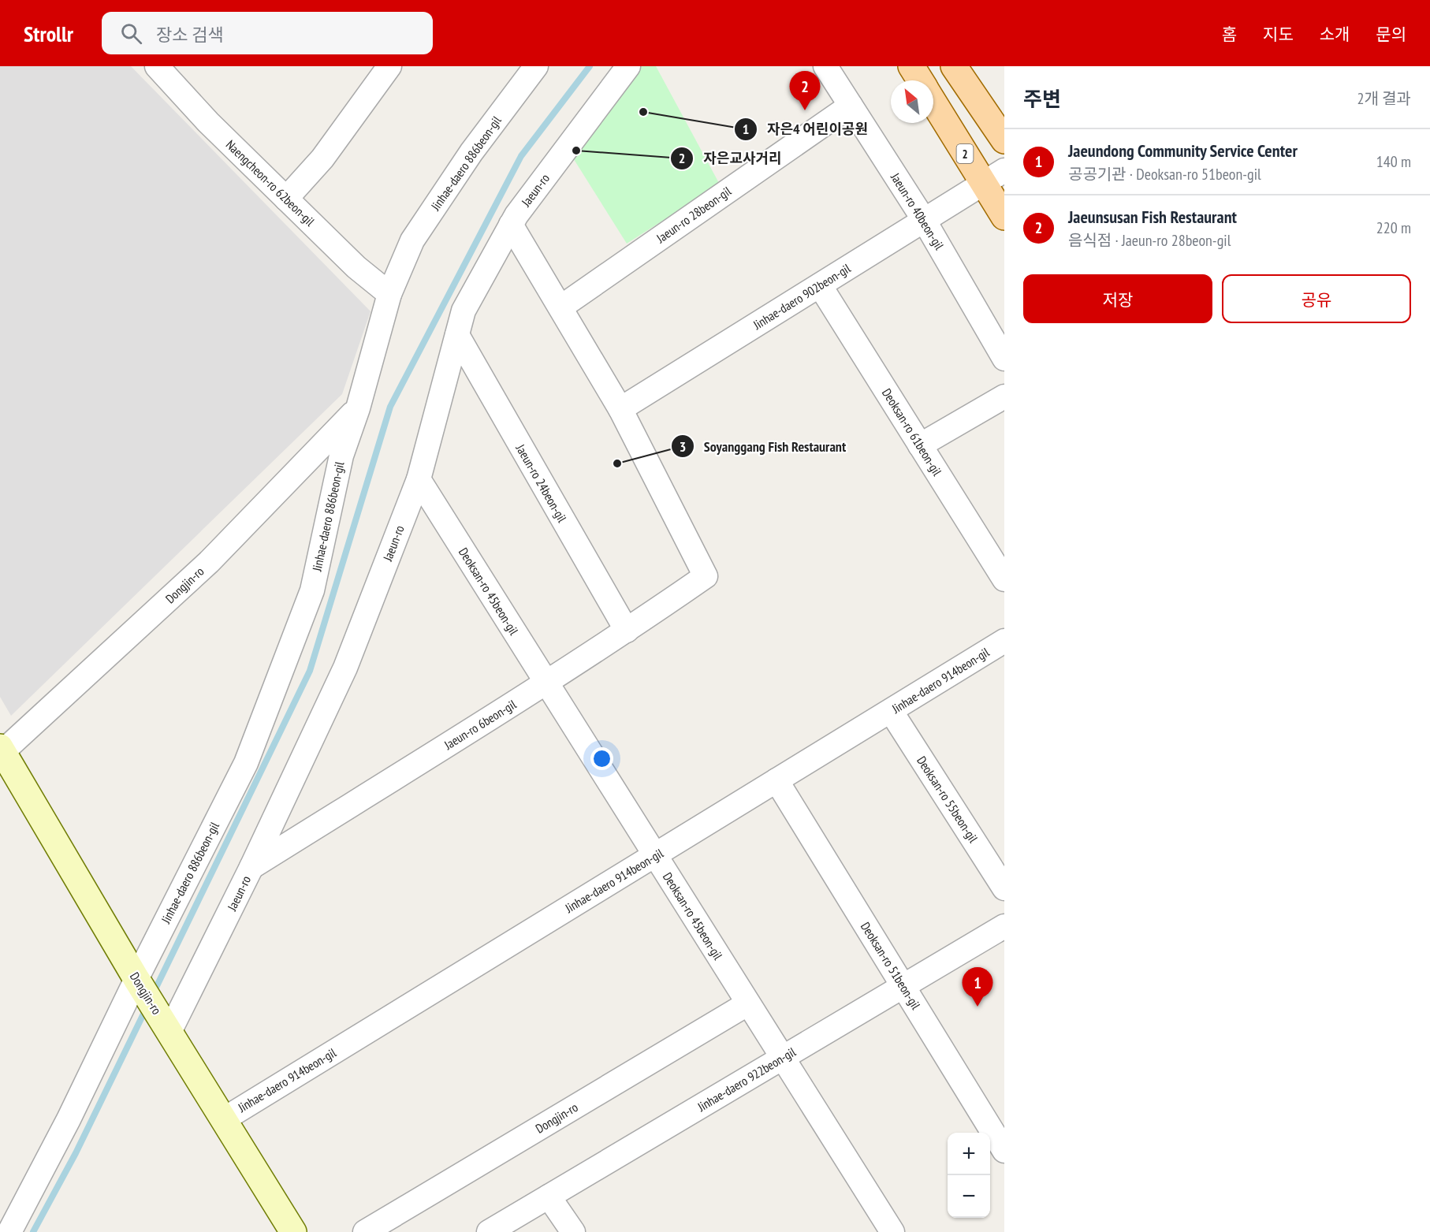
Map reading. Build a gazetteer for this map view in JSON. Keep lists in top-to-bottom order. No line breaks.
{"streets":{"main road":["2"],"street":["Jinhae-daero 886beon-gil","Naengcheon-ro 62beon-gil","Jaeun-ro","Jaeun-ro 40beon-gil","Jaeun-ro 28beon-gil","Jinhae-daero 902beon-gil","Deoksan-ro 61beon-gil","Jaeun-ro 24beon-gil","Dongjin-ro","Deoksan-ro 45beon-gil","Jinhae-daero 914beon-gil","Jaeun-ro 6beon-gil","Deoksan-ro 55beon-gil","Deoksan-ro 51beon-gil","Jinhae-daero 922beon-gil"]},"crossings":[["2","Jinhae-daero 902beon-gil"],["Jinhae-daero 886beon-gil","Naengcheon-ro 62beon-gil"],["Jinhae-daero 886beon-gil","Dongjin-ro"],["Jaeun-ro","Jaeun-ro 24beon-gil"],["Jaeun-ro","Dongjin-ro"],["Jaeun-ro","Deoksan-ro 45beon-gil"],["Jaeun-ro","Jaeun-ro 6beon-gil"],["Jaeun-ro 40beon-gil","Jaeun-ro 28beon-gil"],["Jaeun-ro 40beon-gil","Jinhae-daero 902beon-gil"],["Jinhae-daero 902beon-gil","Deoksan-ro 61beon-gil"],["Jinhae-daero 902beon-gil","Jaeun-ro 6beon-gil"],["Jaeun-ro 24beon-gil","Jaeun-ro 6beon-gil"],["Dongjin-ro","Deoksan-ro 45beon-gil"],["Dongjin-ro","Jinhae-daero 914beon-gil"],["Deoksan-ro 45beon-gil","Jinhae-daero 914beon-gil"],["Deoksan-ro 45beon-gil","Jaeun-ro 6beon-gil"],["Deoksan-ro 45beon-gil","Jinhae-daero 922beon-gil"],["Jinhae-daero 914beon-gil","Deoksan-ro 55beon-gil"],["Jinhae-daero 914beon-gil","Deoksan-ro 51beon-gil"],["Deoksan-ro 51beon-gil","Jinhae-daero 922beon-gil"]],"places":["자은4 어린이공원","자은교사거리","Soyanggang Fish Restaurant"],"north":"top left","page":{"header":"Strollr","search":"장소 검색","nav":["홈","지도","소개","문의"],"heading":["주변","2개 결과"],"pins":["2","1"],"list":[{"mark":"1","name":"Jaeundong Community Service Center","note":"공공기관 · Deoksan-ro 51beon-gil","value":"140 m"},{"mark":"2","name":"Jaeunsusan Fish Restaurant","note":"음식점 · Jaeun-ro 28beon-gil","value":"220 m"}],"buttons":["저장","공유"],"map_buttons":["+","−"]}}
